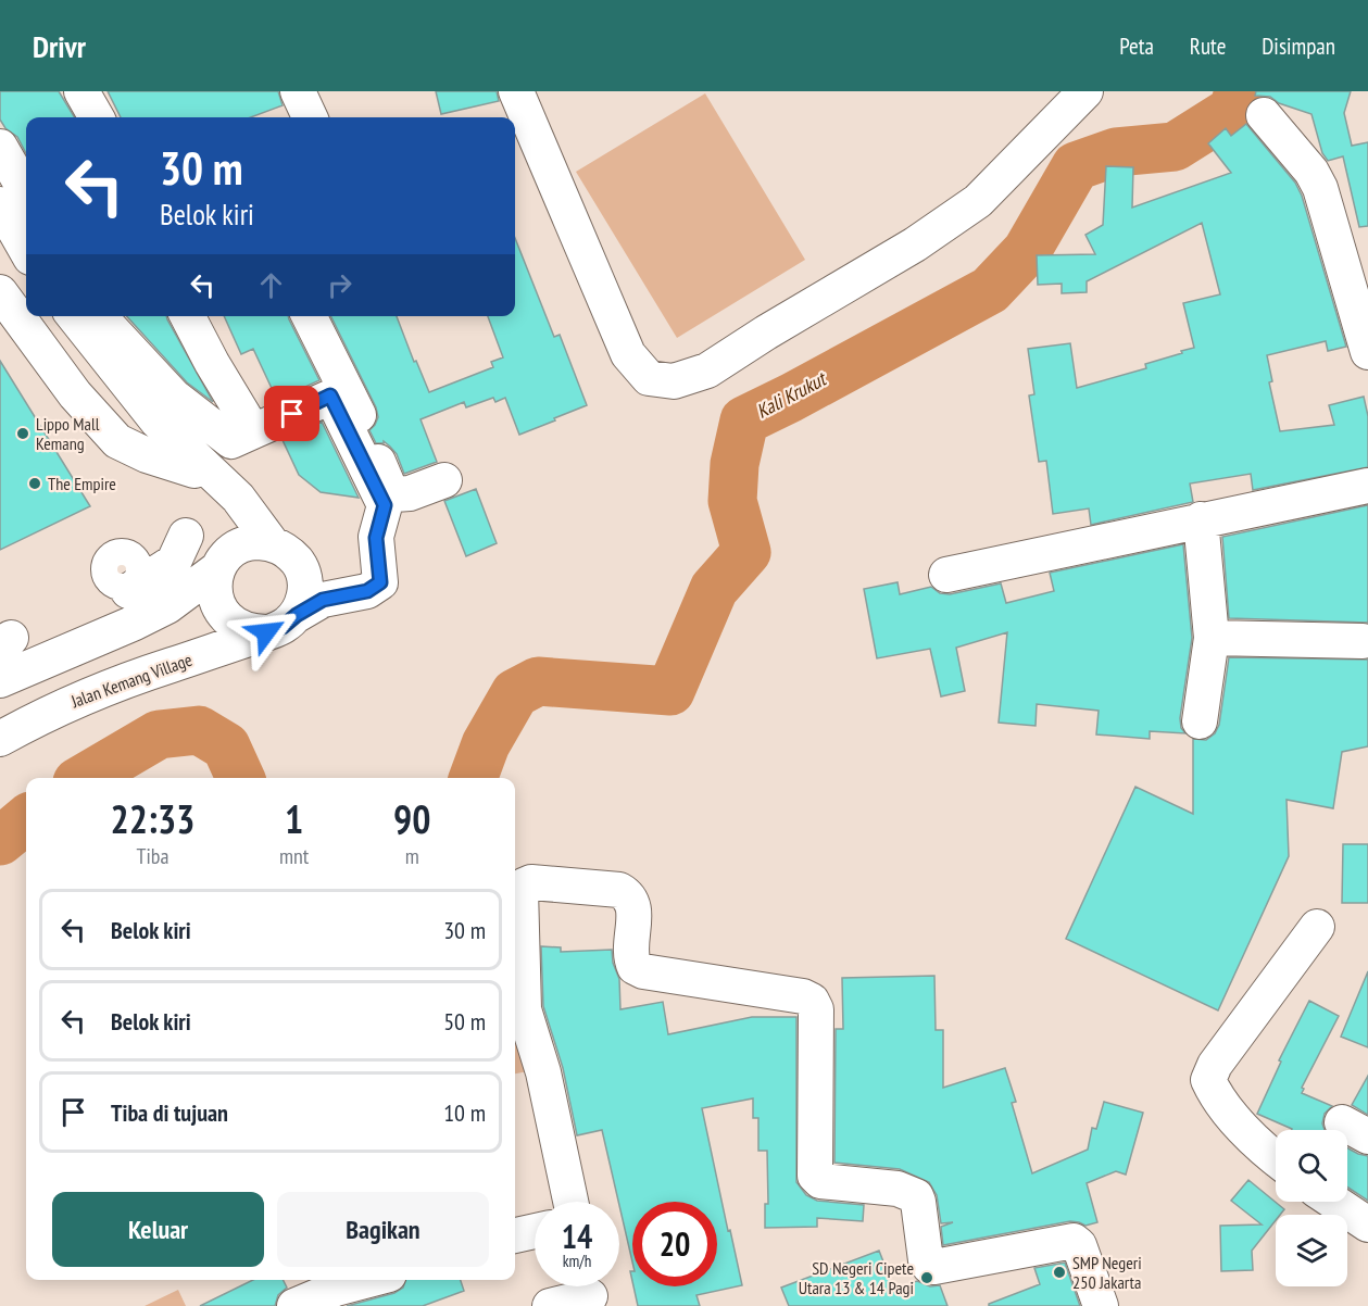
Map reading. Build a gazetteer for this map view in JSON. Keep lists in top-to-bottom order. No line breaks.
{"streets":{"street":["Jalan Kemang Village"]},"water":["Kali Krukut"],"places":["Lippo Mall Kemang","The Empire","SMP Negeri 250 Jakarta","SD Negeri Cipete Utara 13 & 14 Pagi"],"page":{"header":"Drivr","nav":["Peta","Rute","Disimpan"],"turn":["30 m","Belok kiri"],"eta":["22:33","Tiba","1","mnt","90","m"],"list":[{"name":"Belok kiri","value":"30 m"},{"name":"Belok kiri","value":"50 m"},{"name":"Tiba di tujuan","value":"10 m"}],"buttons":["Keluar","Bagikan"],"speed":"14 km/h","limit":"20"}}
